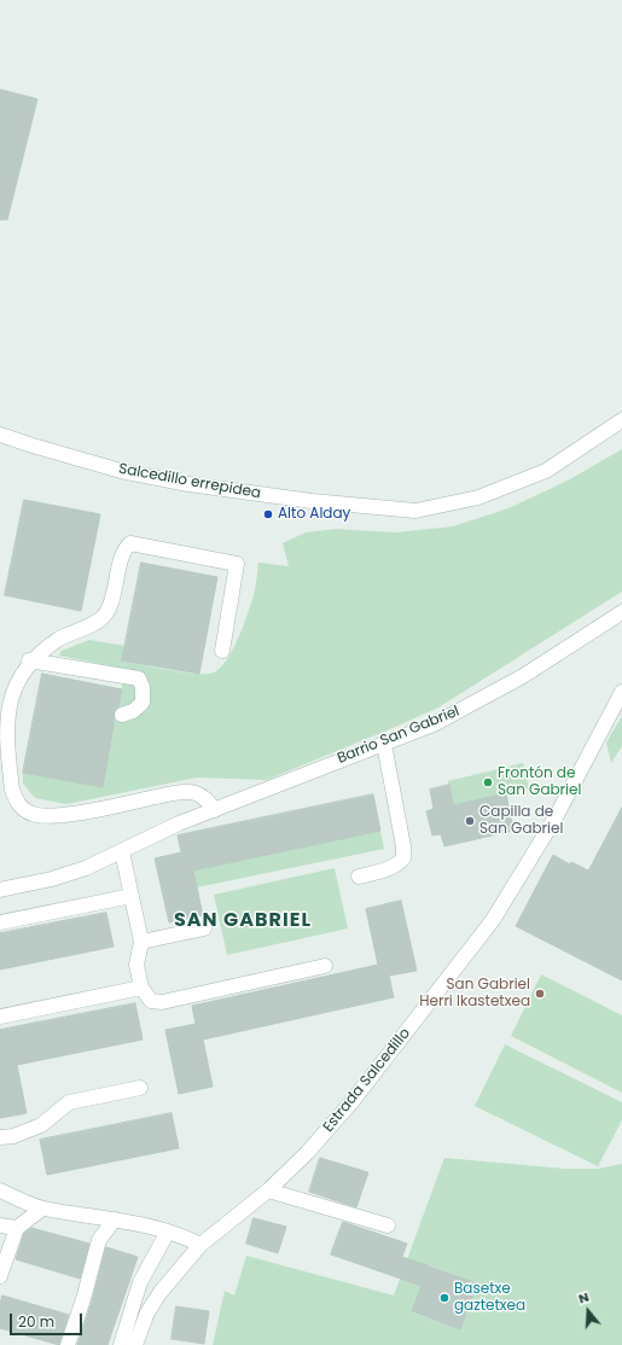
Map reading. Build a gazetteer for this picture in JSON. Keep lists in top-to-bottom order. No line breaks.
{"streets":{"street":["Salcedillo errepidea","Barrio San Gabriel","Estrada Salcedillo"]},"districts":["SAN GABRIEL"],"places":["Alto Alday","Frontón de San Gabriel","Capilla de San Gabriel","San Gabriel Herri Ikastetxea","Basetxe gaztetxea"],"scale_bar":"20 m","north":"top"}
